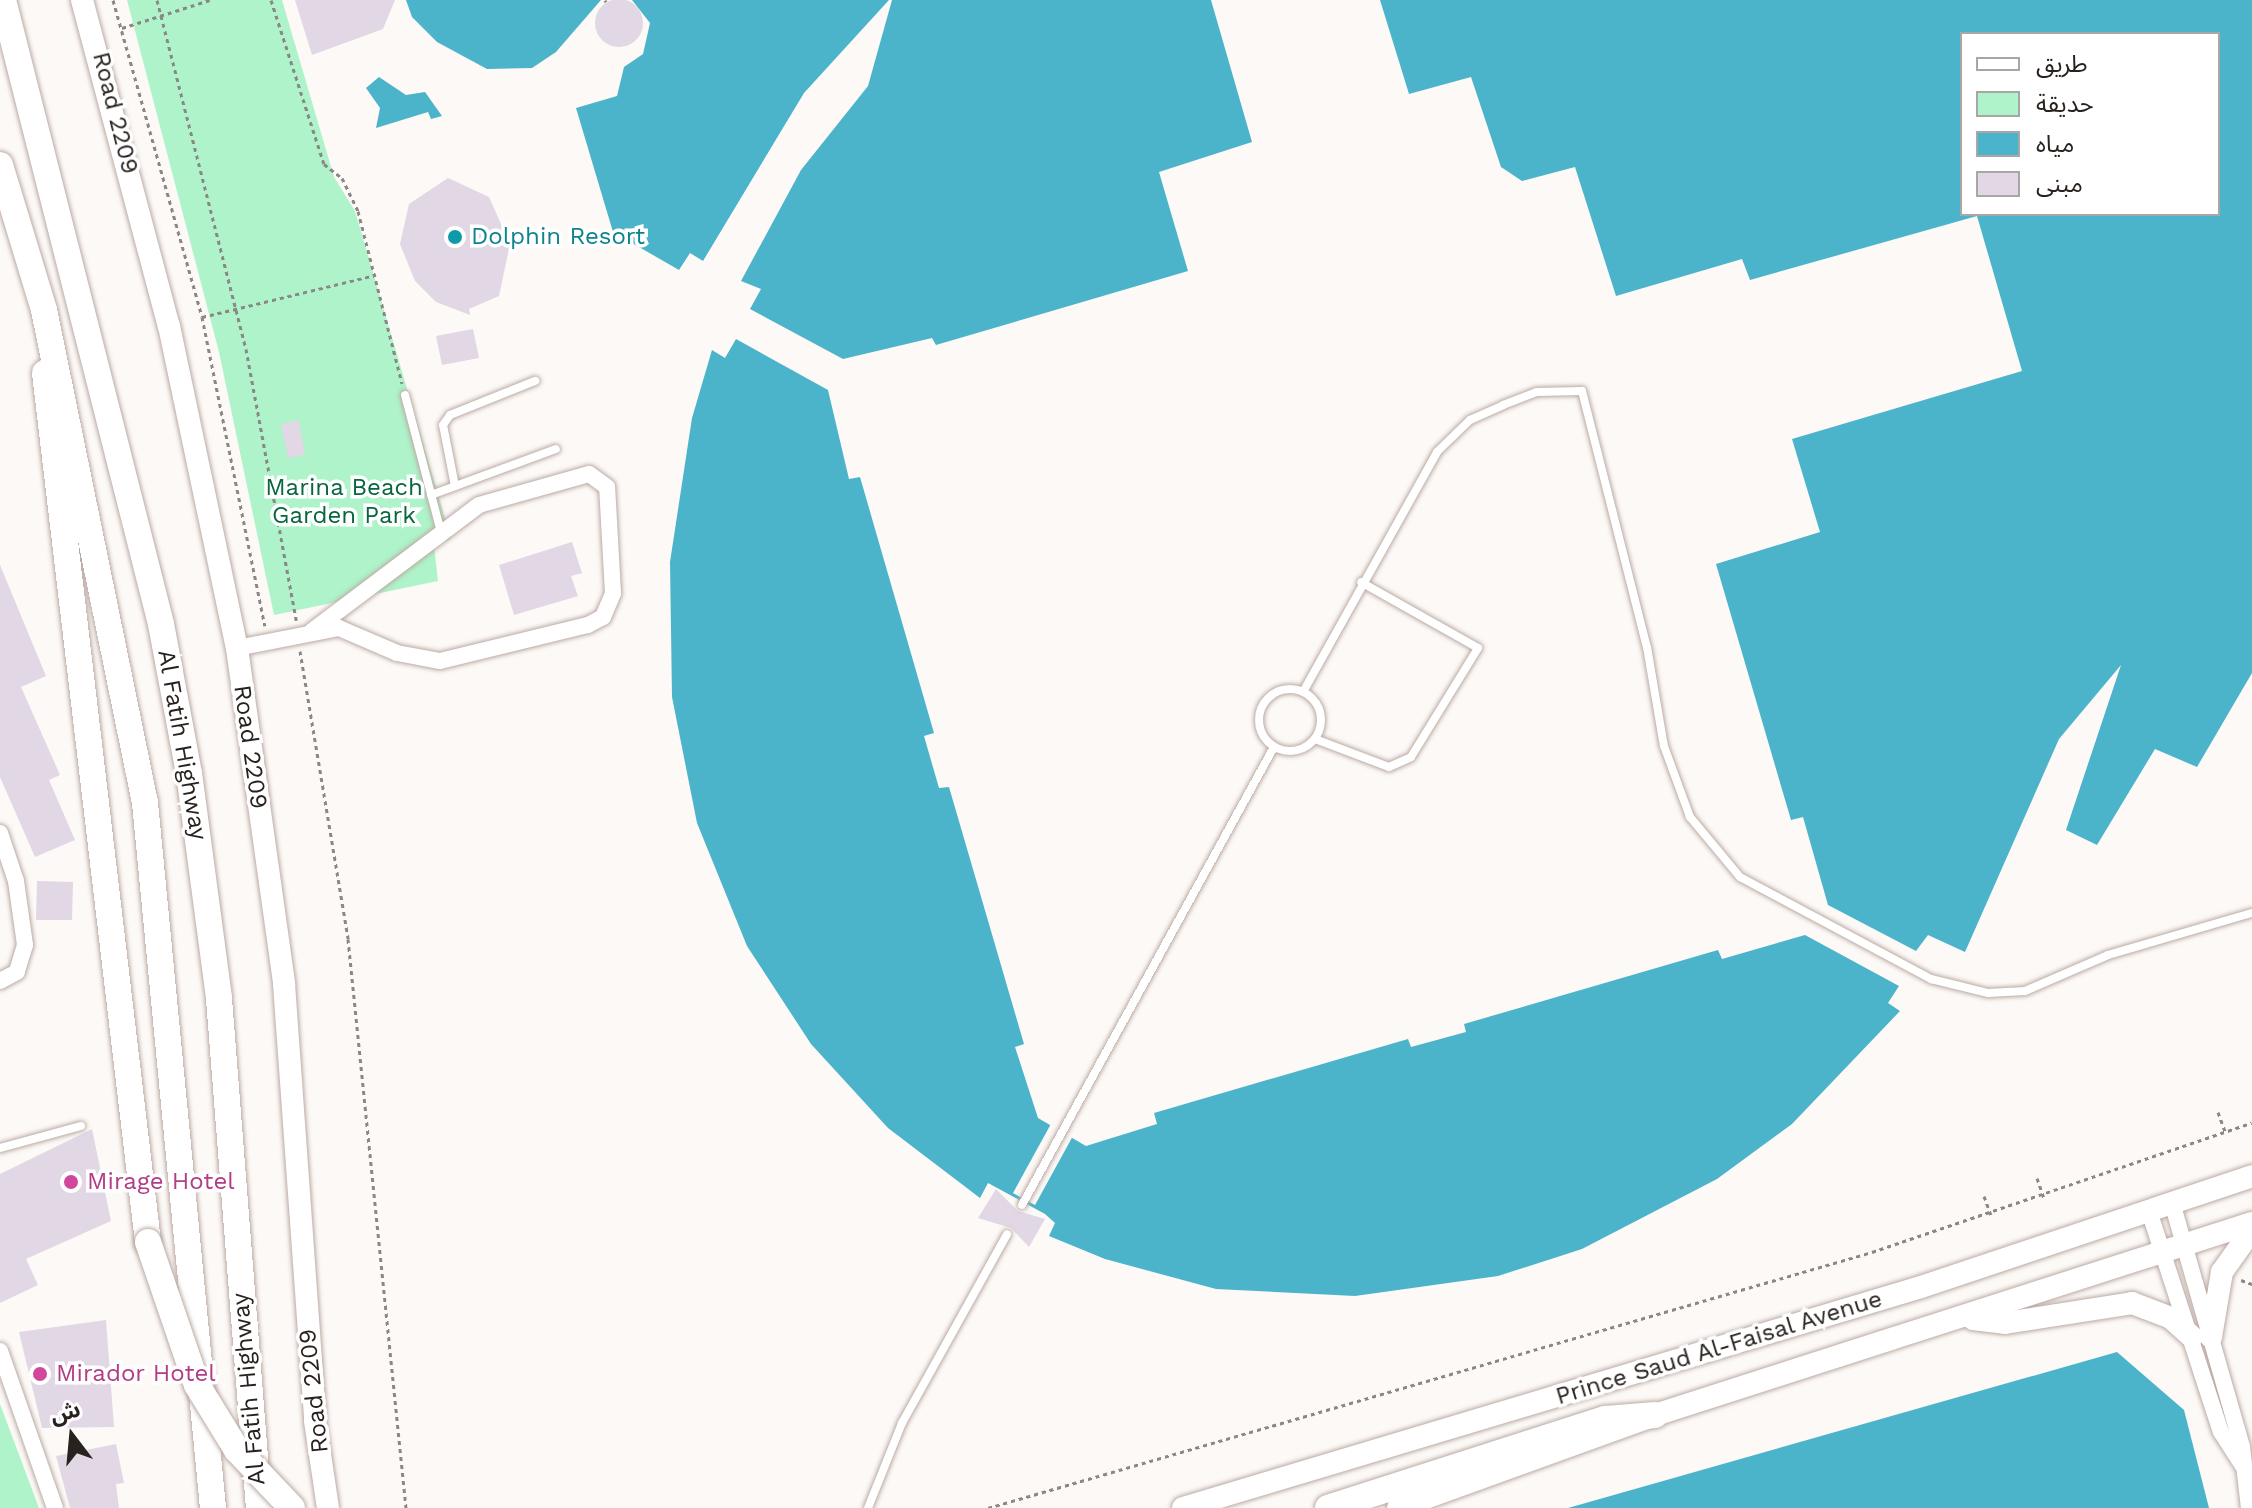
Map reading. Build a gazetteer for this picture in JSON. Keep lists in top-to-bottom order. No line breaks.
{"streets":{"main road":["Al Fatih Highway"],"street":["Road 2209","Prince Saud Al-Faisal Avenue"]},"parks":["Marina Beach Garden Park"],"places":["Dolphin Resort","Mirage Hotel","Mirador Hotel"],"legend":["طريق","حديقة","مياه","مبنى"],"north":"top"}
